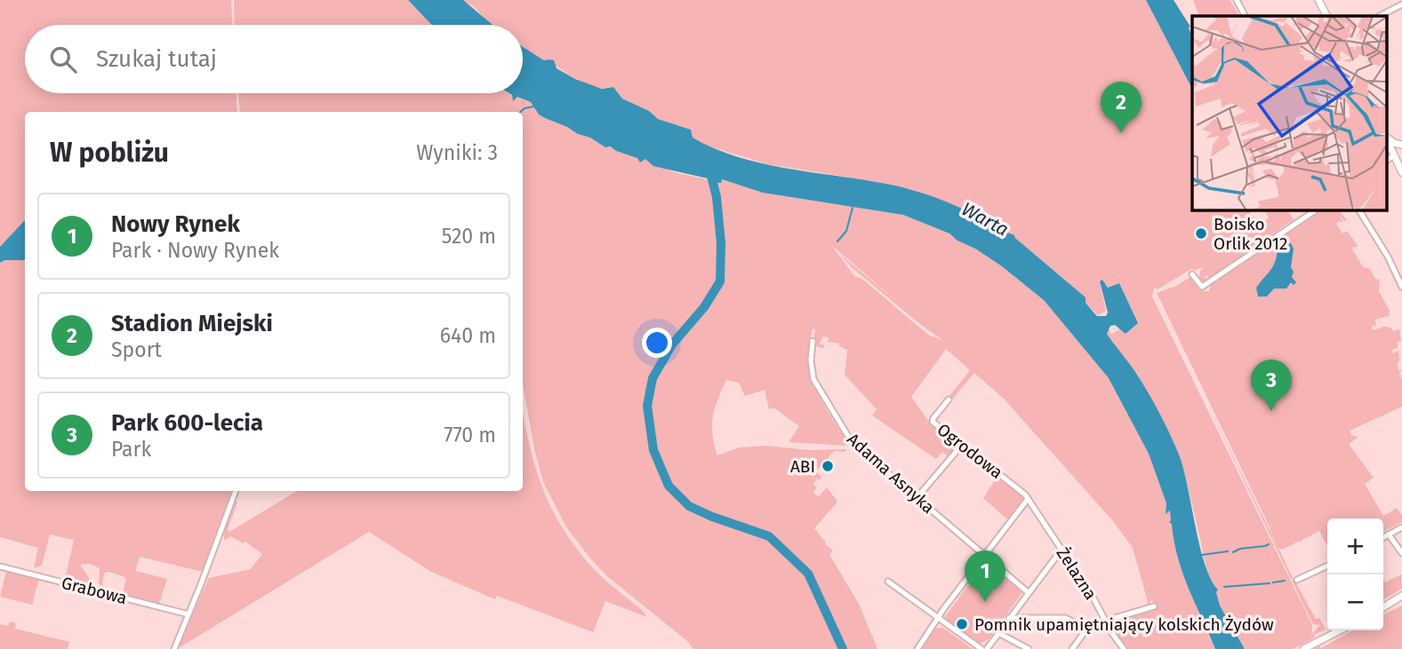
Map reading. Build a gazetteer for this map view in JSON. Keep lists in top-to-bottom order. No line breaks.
{"streets":{"street":["Ogrodowa","Adama Asnyka","Żelazna","Grabowa"]},"crossings":[["Ogrodowa","Żelazna"]],"water":["Warta"],"places":["Boisko Orlik 2012","ABI","Pomnik upamiętniający kolskich Żydów"],"page":{"search":"Szukaj tutaj","pins":["2","3","1"],"heading":["W pobliżu","Wyniki: 3"],"list":[{"mark":"1","name":"Nowy Rynek","note":"Park · Nowy Rynek","value":"520 m"},{"mark":"2","name":"Stadion Miejski","note":"Sport","value":"640 m"},{"mark":"3","name":"Park 600-lecia","note":"Park","value":"770 m"}],"map_buttons":["+","−"]}}
